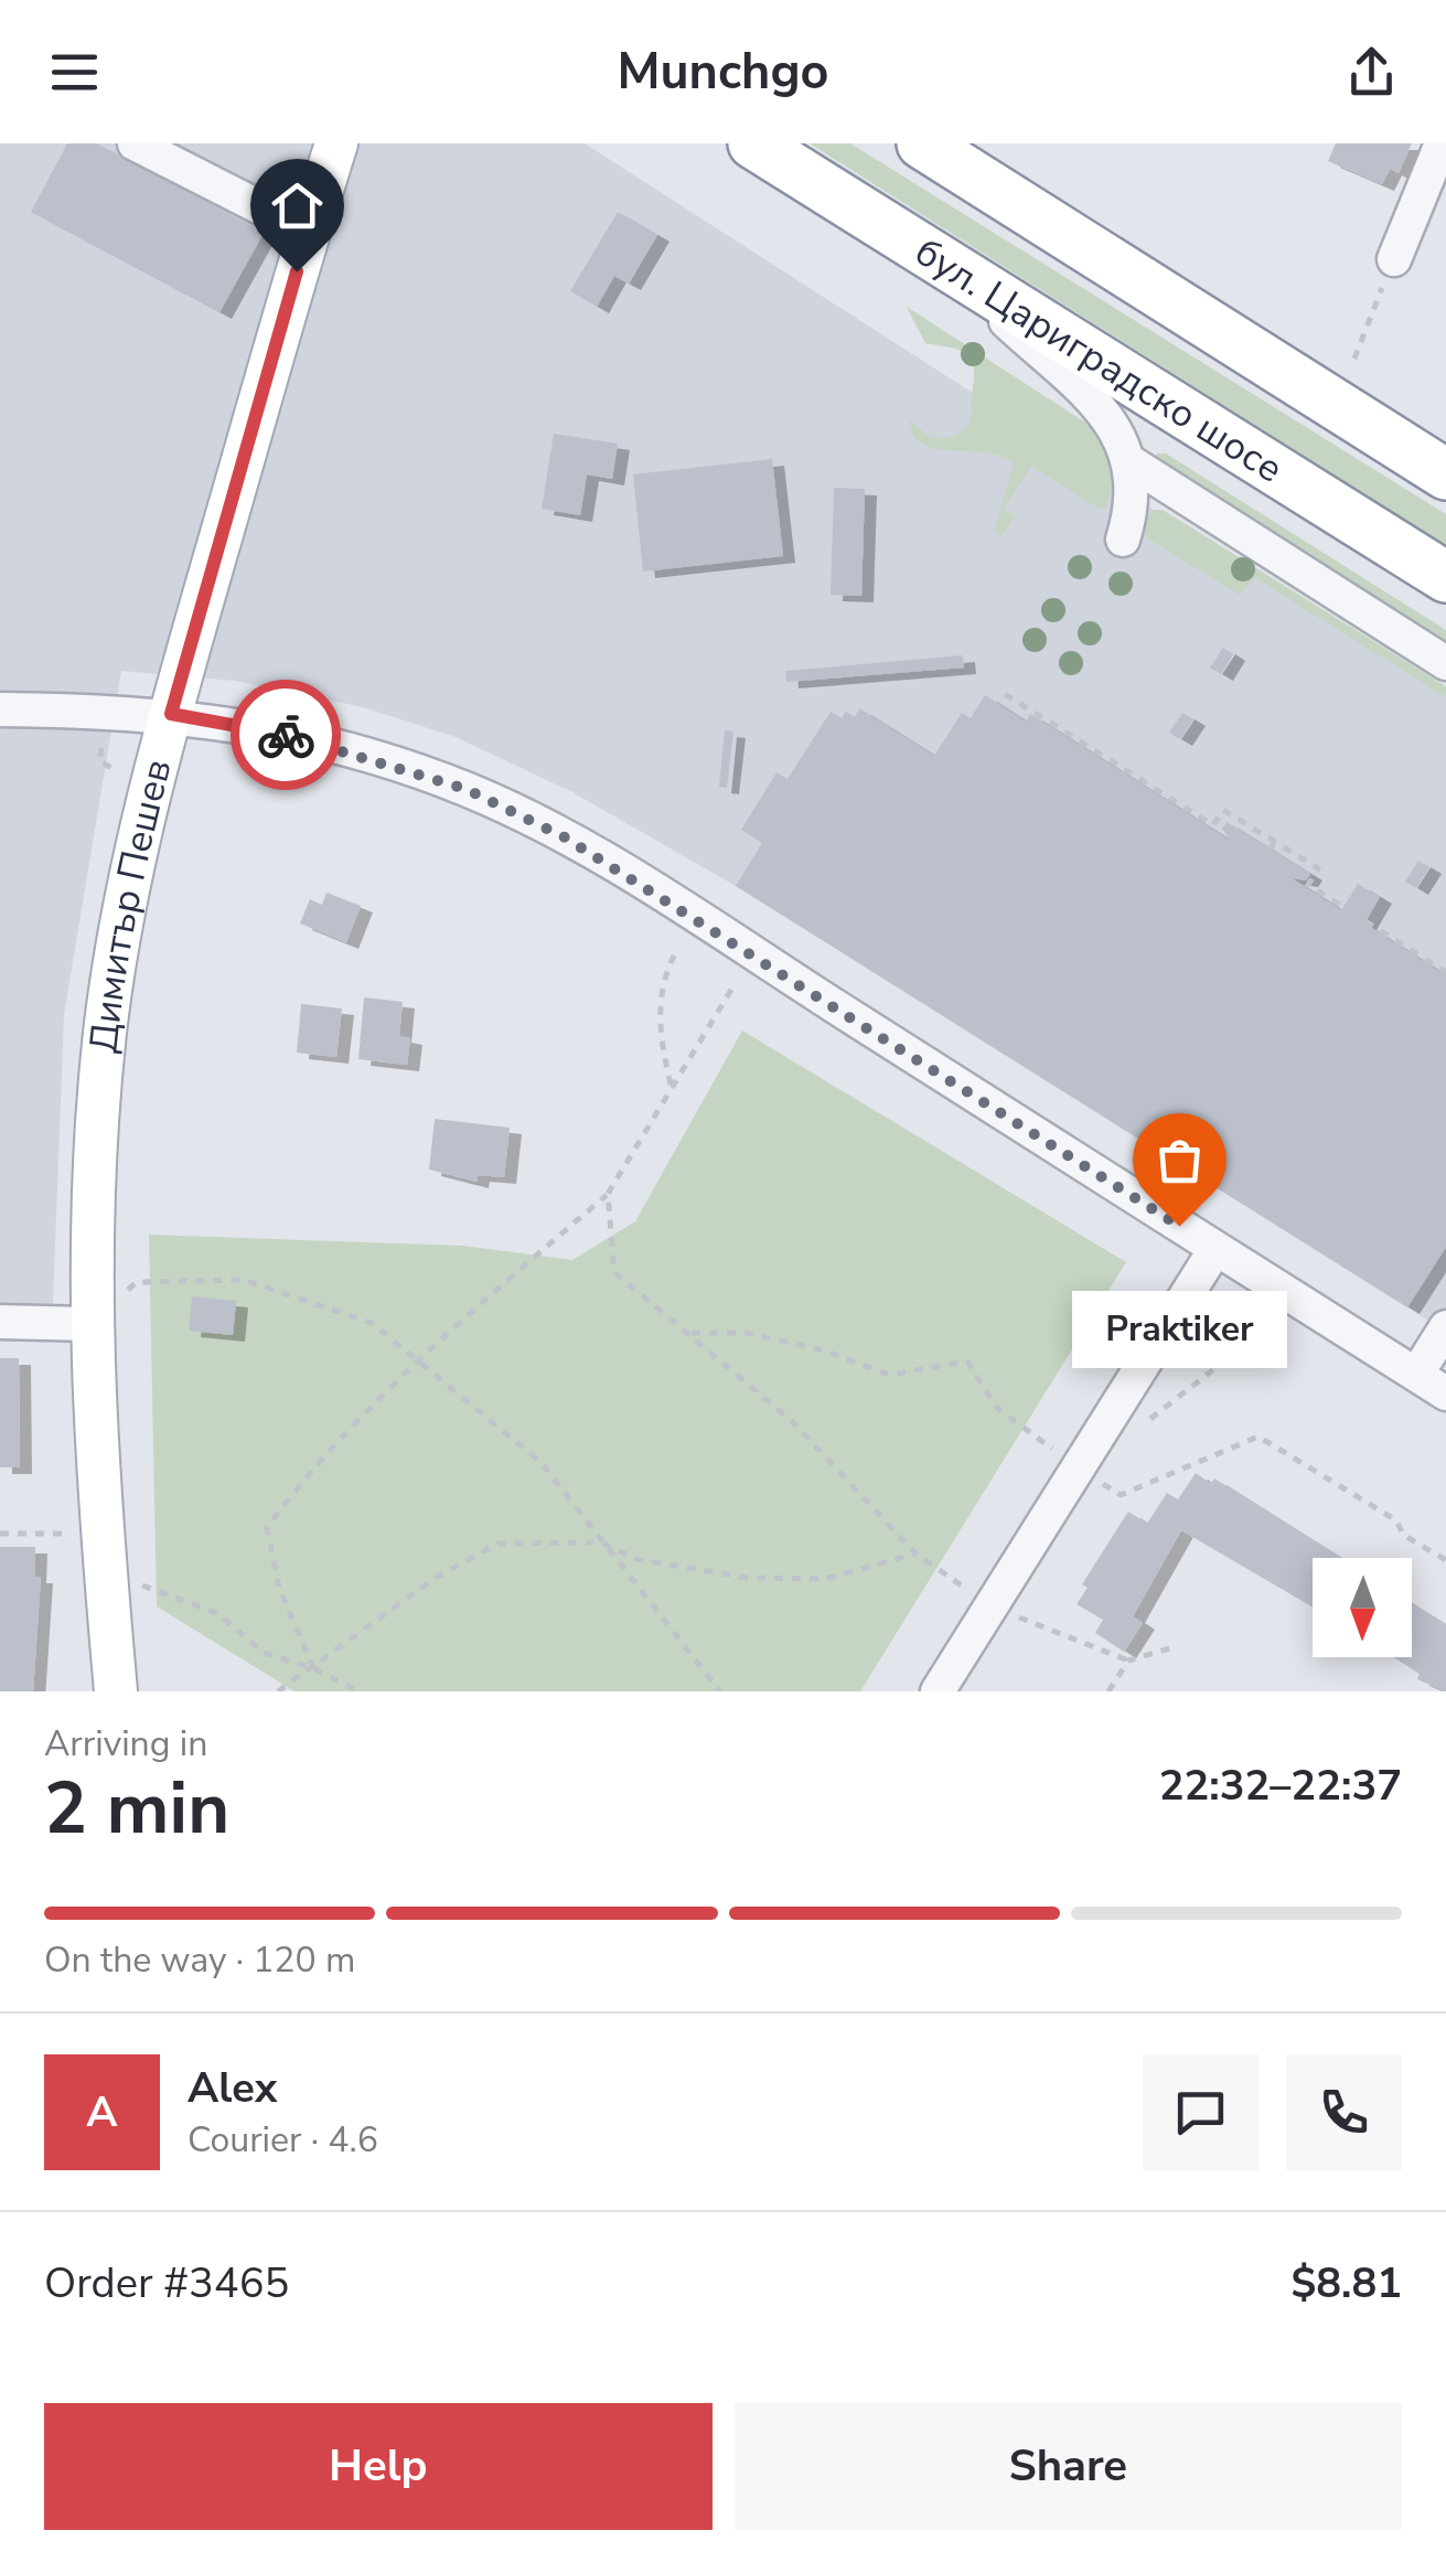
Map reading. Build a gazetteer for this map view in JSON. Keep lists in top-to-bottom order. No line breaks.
{"streets":{"highway":["бул. Цариградско шосе"],"main road":["Димитър Пешев"]},"places":["Praktiker"],"north":"bottom","page":{"header":"Munchgo","bubble":"Praktiker","heading":["2 min","Arriving in","22:32–22:37"],"panel":["Alex","Courier · 4.6","Order #3465","$8.81"],"bar":"On the way · 120 m","round":"A","buttons":["Help","Share"]}}
